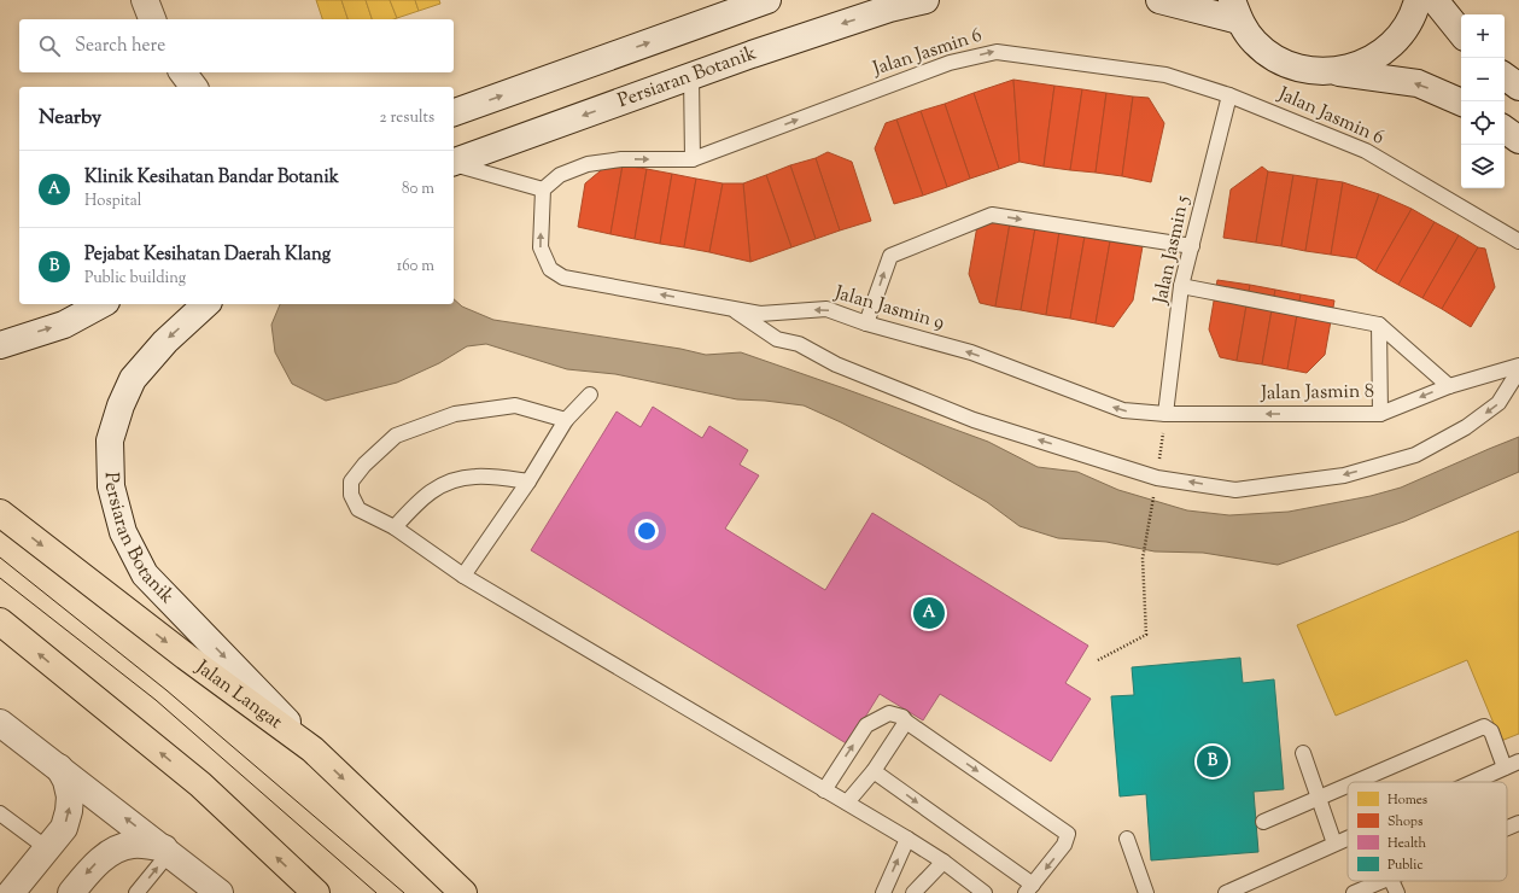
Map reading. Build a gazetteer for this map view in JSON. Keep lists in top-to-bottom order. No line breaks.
{"streets":{"highway":["Jalan Langat"],"main road":["Persiaran Botanik"],"lane":["Jalan Jasmin 6","Jalan Jasmin 5","Jalan Jasmin 9","Jalan Jasmin 8"]},"crossings":[["Jalan Jasmin 6","Jalan Jasmin 5"],["Jalan Jasmin 6","Jalan Jasmin 9"],["Persiaran Botanik","Jalan Langat"],["Jalan Jasmin 5","Jalan Jasmin 9"],["Jalan Jasmin 5","Jalan Jasmin 8"],["Jalan Jasmin 9","Jalan Jasmin 8"]],"one_way":["Jalan Jasmin 6"],"legend":["Homes","Shops","Health","Public"],"page":{"map_buttons":["+","−"],"search":"Search here","heading":["Nearby","2 results"],"list":[{"mark":"A","name":"Klinik Kesihatan Bandar Botanik","note":"Hospital","value":"80 m"},{"mark":"B","name":"Pejabat Kesihatan Daerah Klang","note":"Public building","value":"160 m"}],"pins":["A","B"]}}
